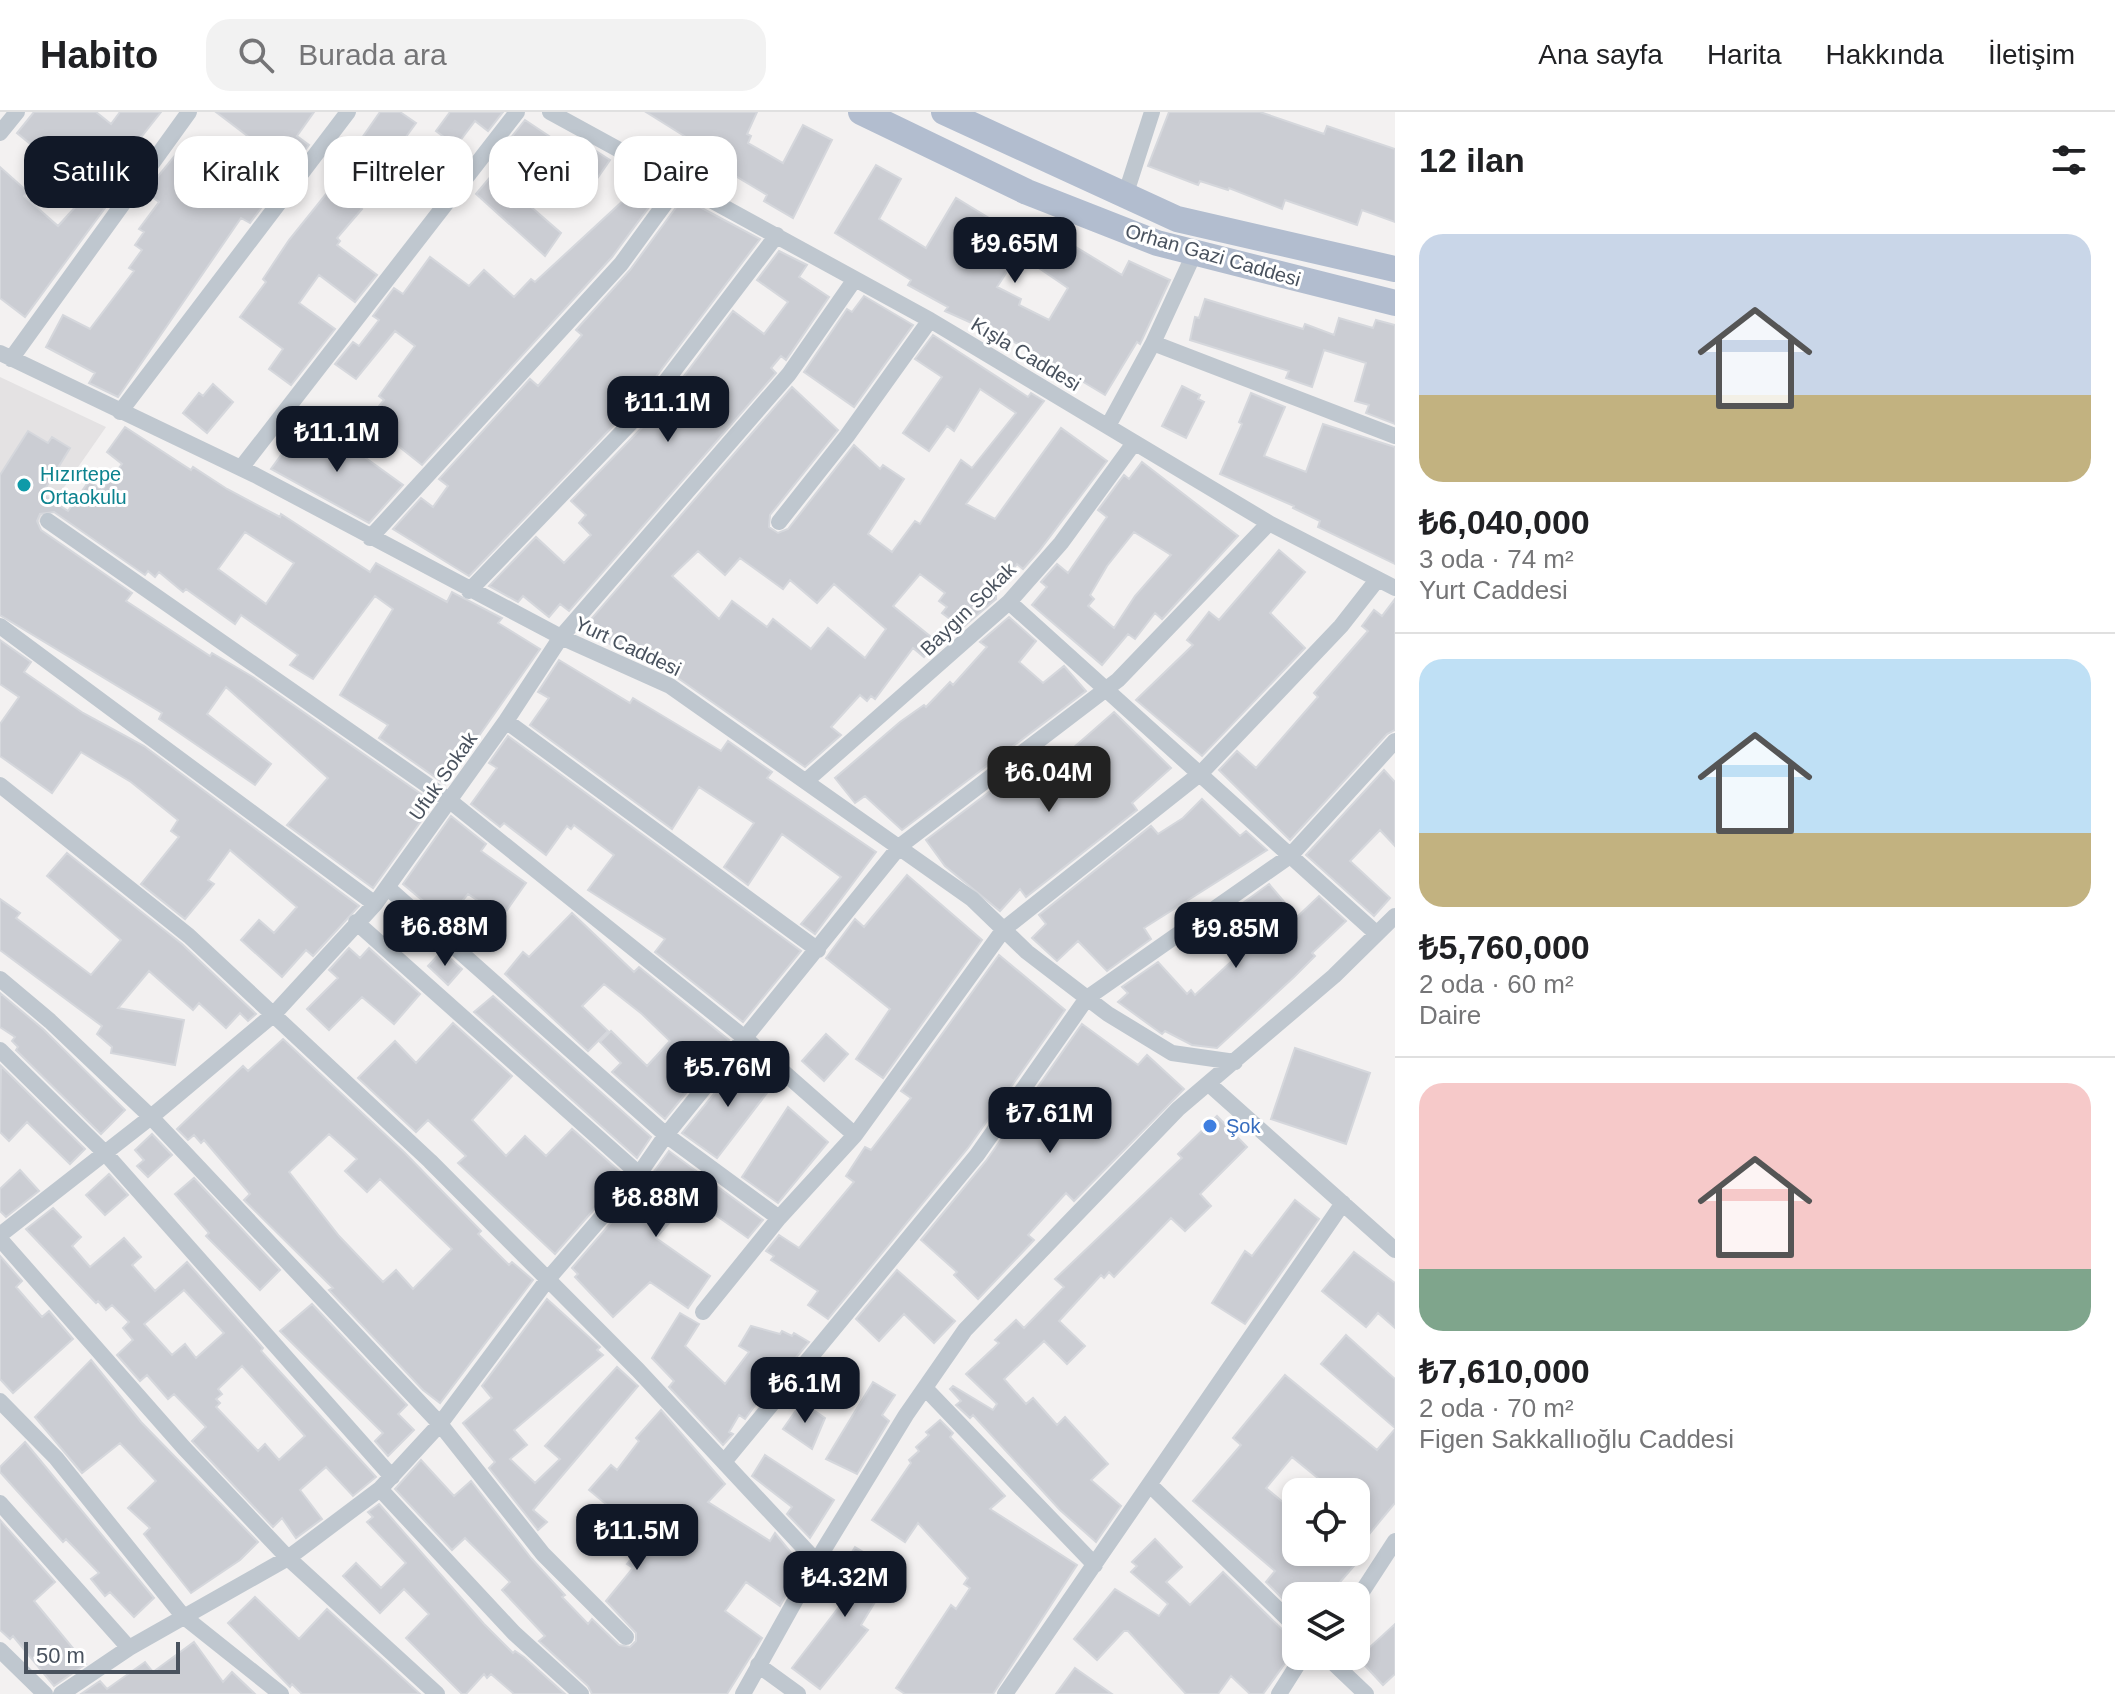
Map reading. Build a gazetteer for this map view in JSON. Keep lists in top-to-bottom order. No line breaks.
{"streets":{"main road":["Orhan Gazi Caddesi"],"street":["Kışla Caddesi","Baygın Sokak","Yurt Caddesi","Ufuk Sokak"]},"crossings":[["Kışla Caddesi","Baygın Sokak"],["Kışla Caddesi","Ufuk Sokak"],["Baygın Sokak","Yurt Caddesi"],["Yurt Caddesi","Ufuk Sokak"]],"places":["Hızırtepe Ortaokulu","Şok"],"scale_bar":"50 m","page":{"header":"Habito","search":"Burada ara","nav":["Ana sayfa","Harita","Hakkında","İletişim"],"heading":"12 ilan","chip":["Satılık","Kiralık","Filtreler","Yeni","Daire"],"list":[{"name":"₺6,040,000","note":"3 oda · 74 m² · Yurt Caddesi"},{"name":"₺5,760,000","note":"2 oda · 60 m² · Daire"},{"name":"₺7,610,000","note":"2 oda · 70 m² · Figen Sakkallıoğlu Caddesi"}],"price":["₺9.65M","₺11.1M","₺11.1M","₺6.04M","₺6.88M","₺9.85M","₺5.76M","₺7.61M","₺8.88M","₺6.1M","₺11.5M","₺4.32M"],"scale":"50 m"}}
